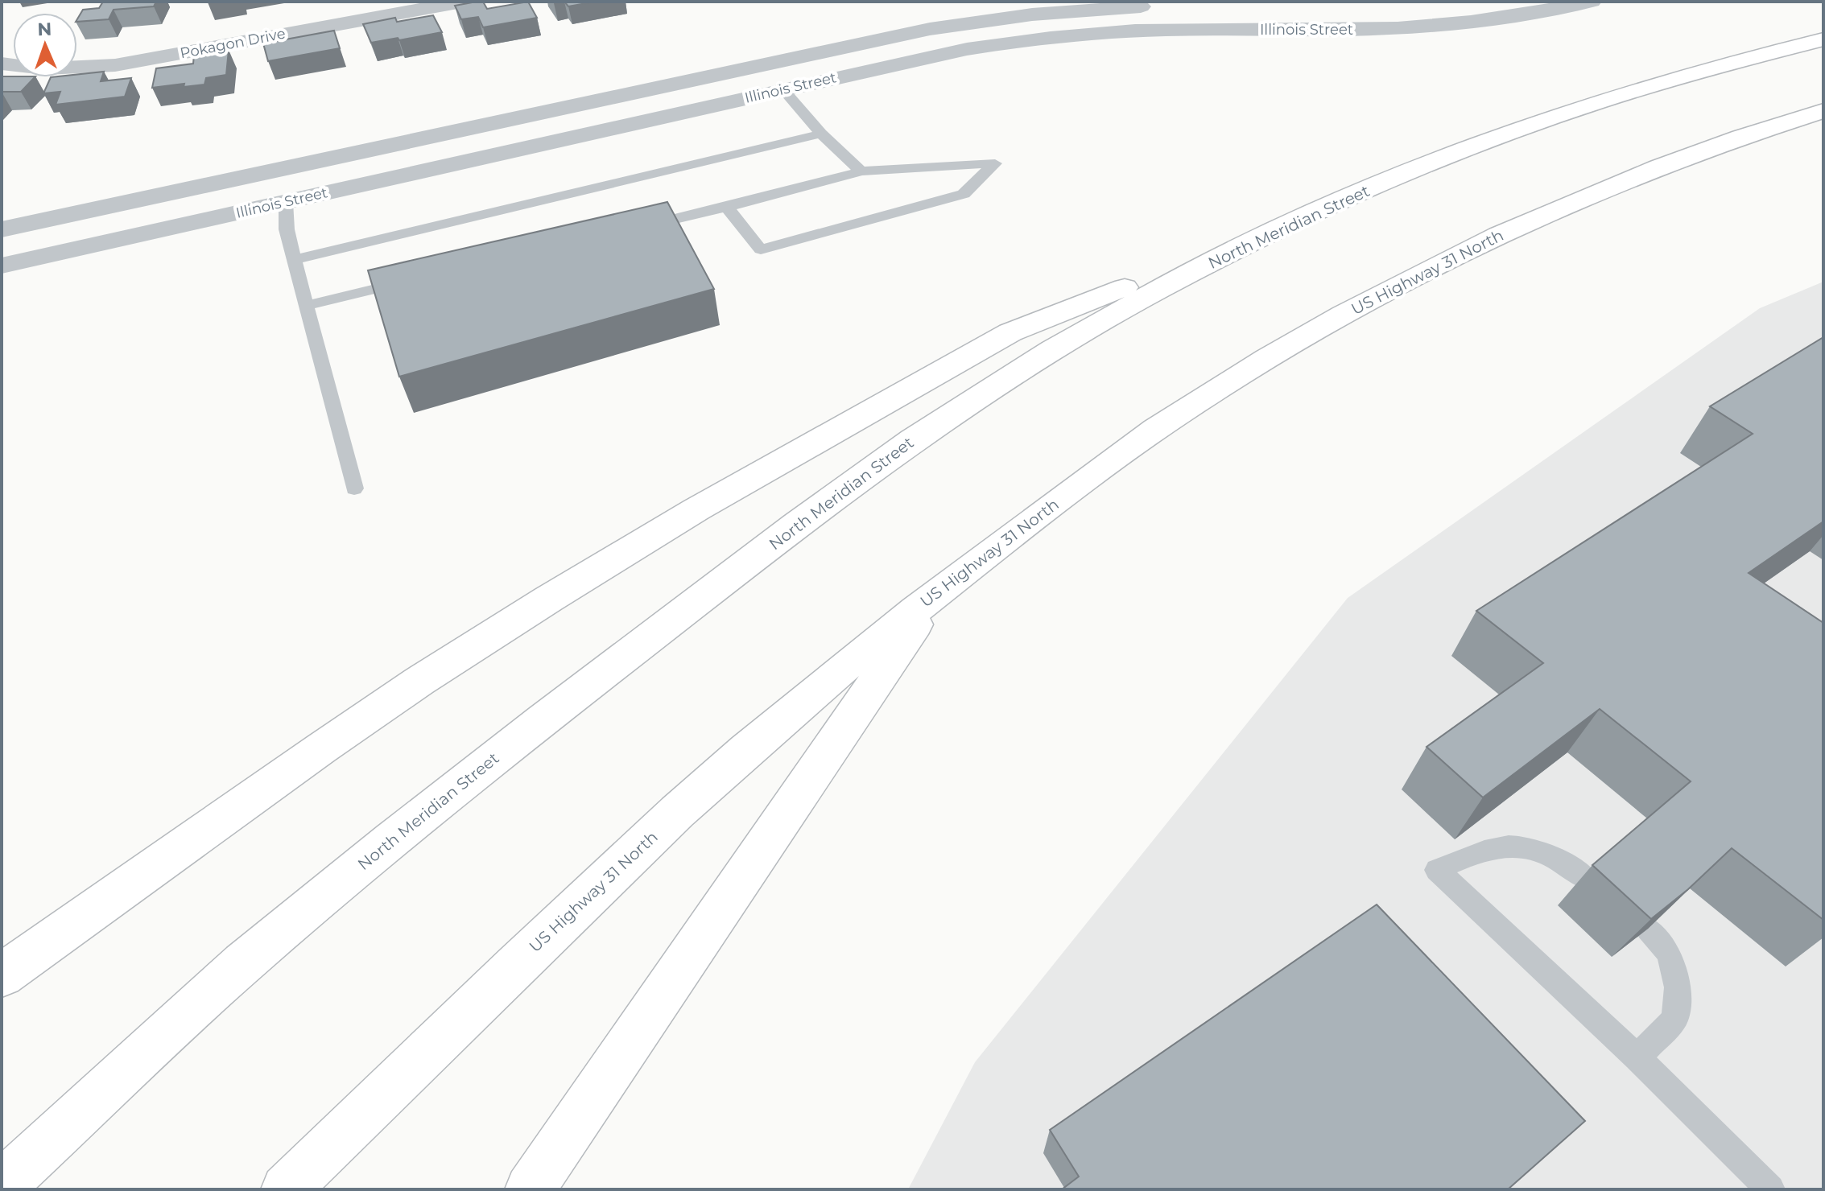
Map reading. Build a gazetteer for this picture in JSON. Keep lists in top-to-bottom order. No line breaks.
{"streets":{"highway":["North Meridian Street","US Highway 31 North"],"street":["Illinois Street","Pokagon Drive"]},"north":"top"}
